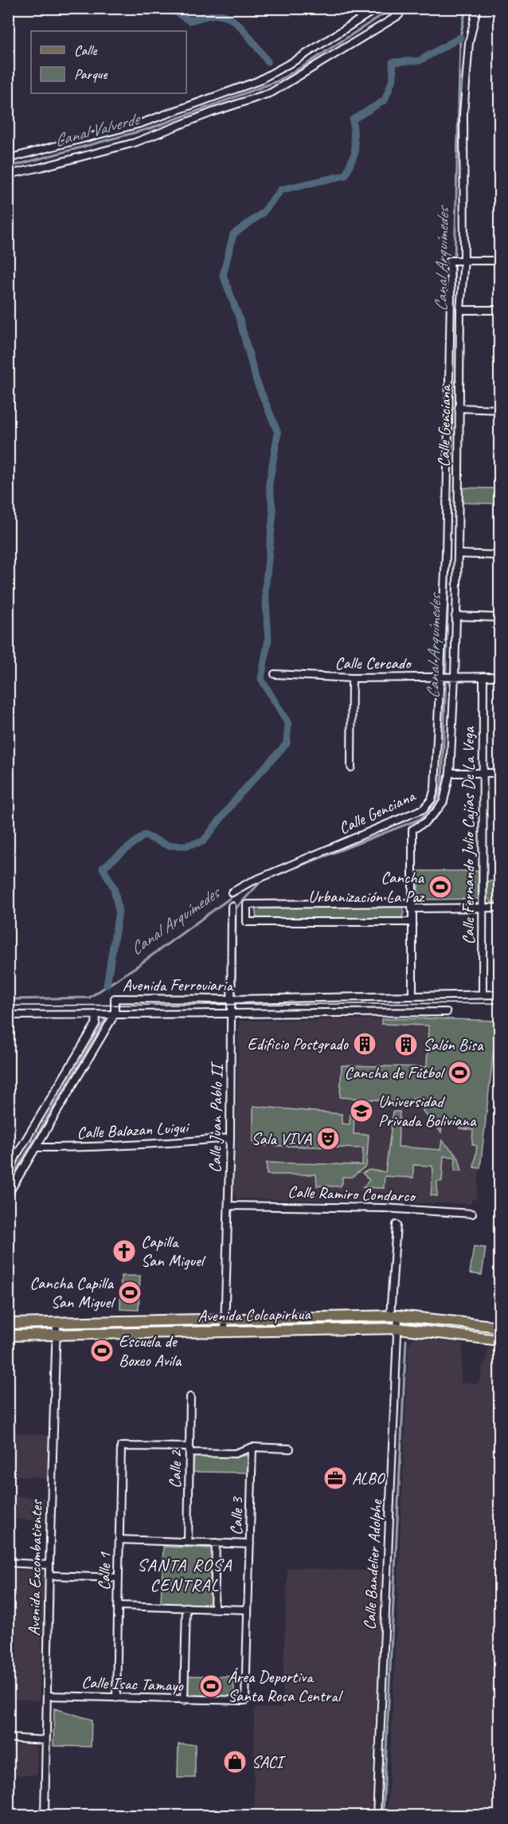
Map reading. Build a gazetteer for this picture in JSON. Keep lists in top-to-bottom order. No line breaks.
{"streets":{"main road":["Avenida Colcapirhua"],"street":["Calle Genciana","Calle Cercado","Calle Fernando Julio Cajías De La Vega","Avenida Ferroviaria","Calle Juan Pablo II","Calle Balazan Luigui","Calle Ramiro Condarco","Calle 2","Calle 3","Calle Bandelier Adolphe","Avenida Excombatientes","Calle 1","Calle Isac Tamayo"]},"crossings":[["Calle Genciana","Calle Cercado"],["Calle Cercado","Calle Fernando Julio Cajías De La Vega"],["Calle Fernando Julio Cajías De La Vega","Avenida Ferroviaria"],["Avenida Ferroviaria","Calle Juan Pablo II"],["Calle Juan Pablo II","Calle Balazan Luigui"],["Calle Juan Pablo II","Calle Ramiro Condarco"],["Calle Juan Pablo II","Avenida Colcapirhua"],["Avenida Colcapirhua","Calle Bandelier Adolphe"],["Avenida Colcapirhua","Avenida Excombatientes"],["Calle 2","Calle 1"],["Calle 3","Calle Isac Tamayo"],["Avenida Excombatientes","Calle Isac Tamayo"],["Calle 1","Calle Isac Tamayo"]],"districts":["SANTA ROSA CENTRAL"],"water":["Canal Valverde","Canal Arquímedes"],"places":{"sports":["Cancha Urbanización La Paz","Cancha de Fútbol","Cancha Capilla San Miguel","Escuela de Boxeo Avila","Área Deportiva Santa Rosa Central"],"building":["Edificio Postgrado","Salón Bisa"],"school or university":["Universidad Privada Boliviana"],"theatre":["Sala VIVA"],"church":["Capilla San Miguel"],"office":["ALBO"],"shop":["SACI"]},"legend":["Calle","Parque"]}
